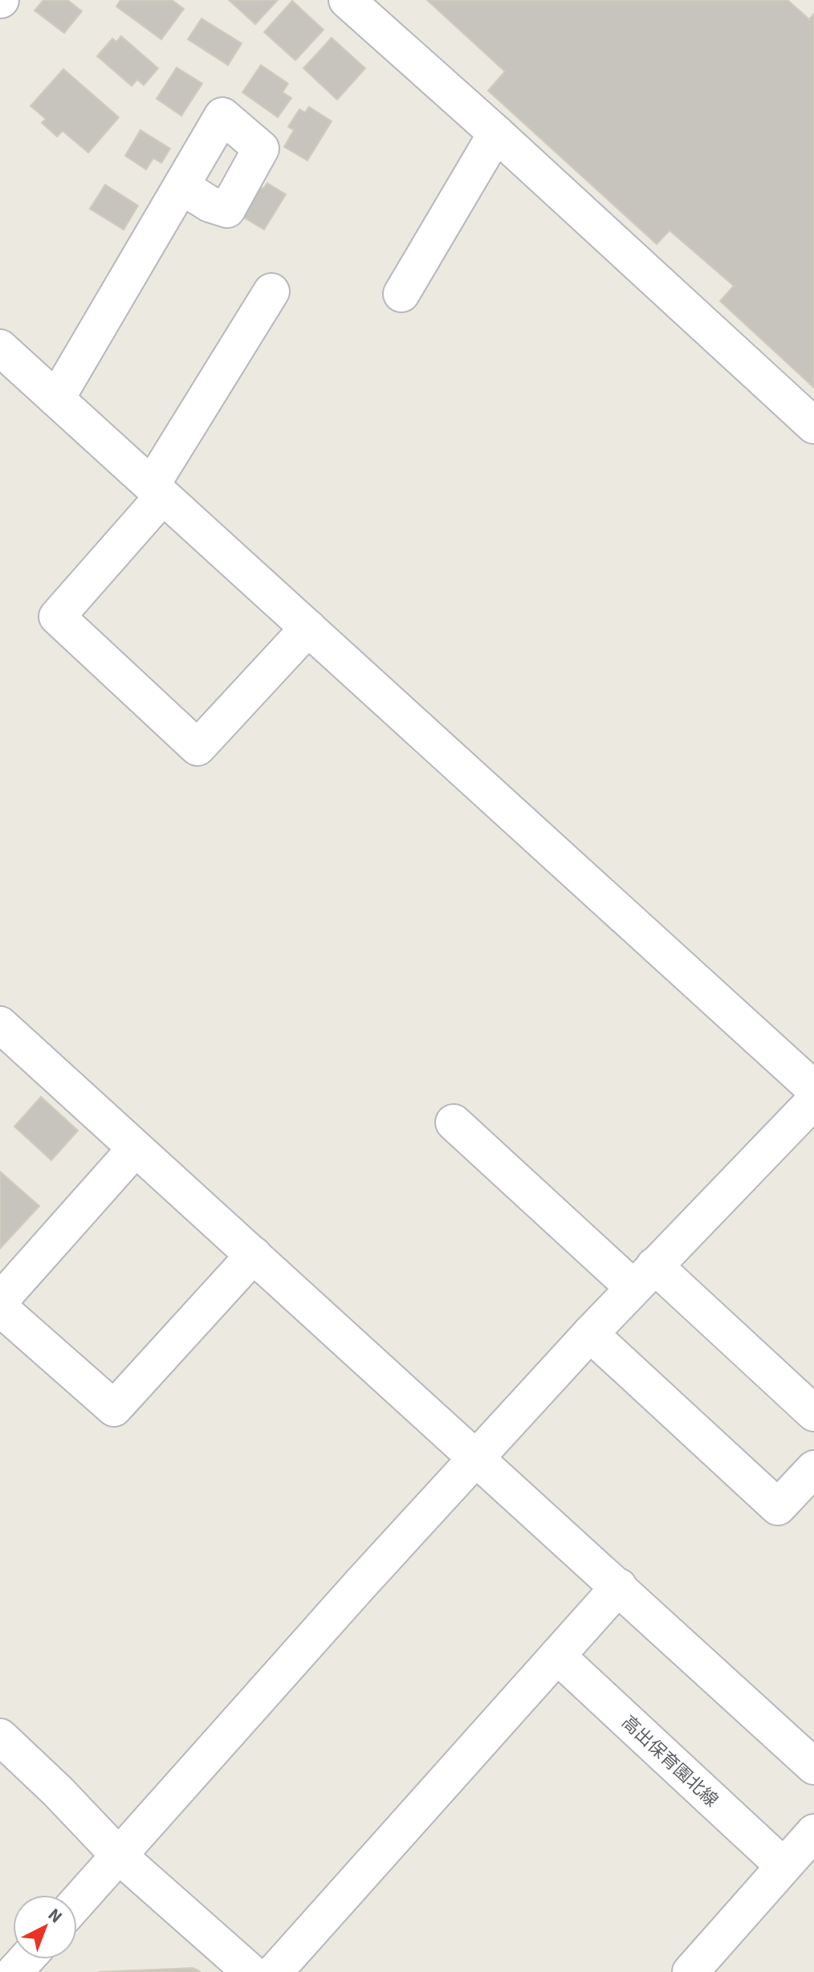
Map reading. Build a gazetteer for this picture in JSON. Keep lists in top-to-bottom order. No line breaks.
{"streets":{"street":["高出保育園北線"]},"north":"top right"}
